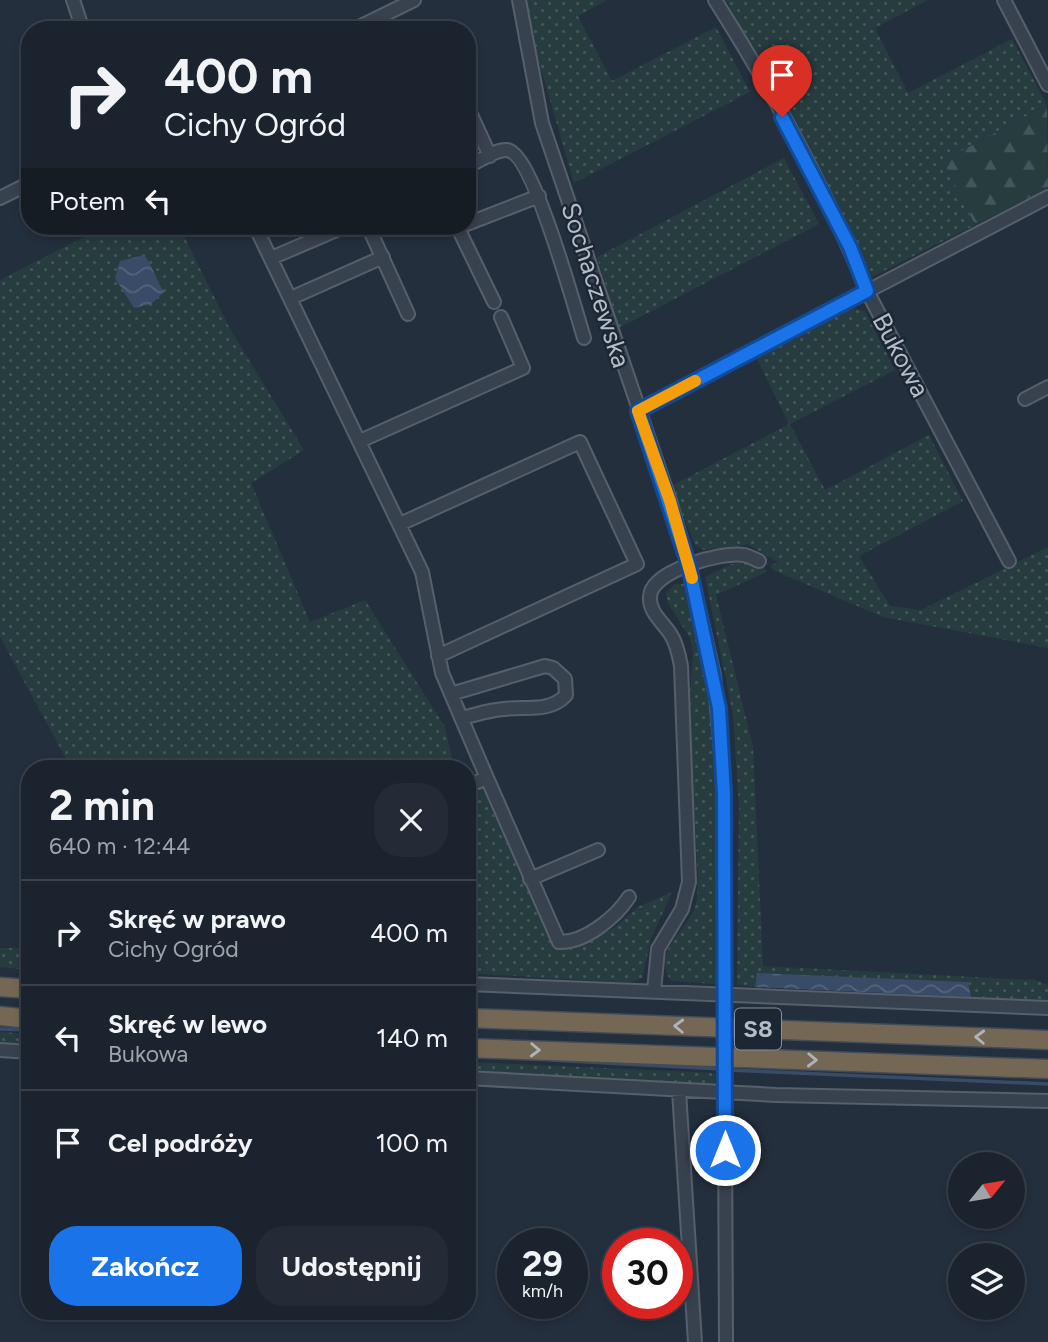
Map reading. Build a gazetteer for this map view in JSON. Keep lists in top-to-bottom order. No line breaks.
{"streets":{"highway":["S8"],"street":["Sochaczewska","Bukowa"]},"north":"top right","page":{"turn":["400 m","Cichy Ogród"],"then":"Potem","heading":["2 min","640 m · 12:44"],"list":[{"name":"Skręć w prawo","note":"Cichy Ogród","value":"400 m"},{"name":"Skręć w lewo","note":"Bukowa","value":"140 m"},{"name":"Cel podróży","value":"100 m"}],"buttons":["Zakończ","Udostępnij"],"speed":"29 km/h","limit":"30"}}
